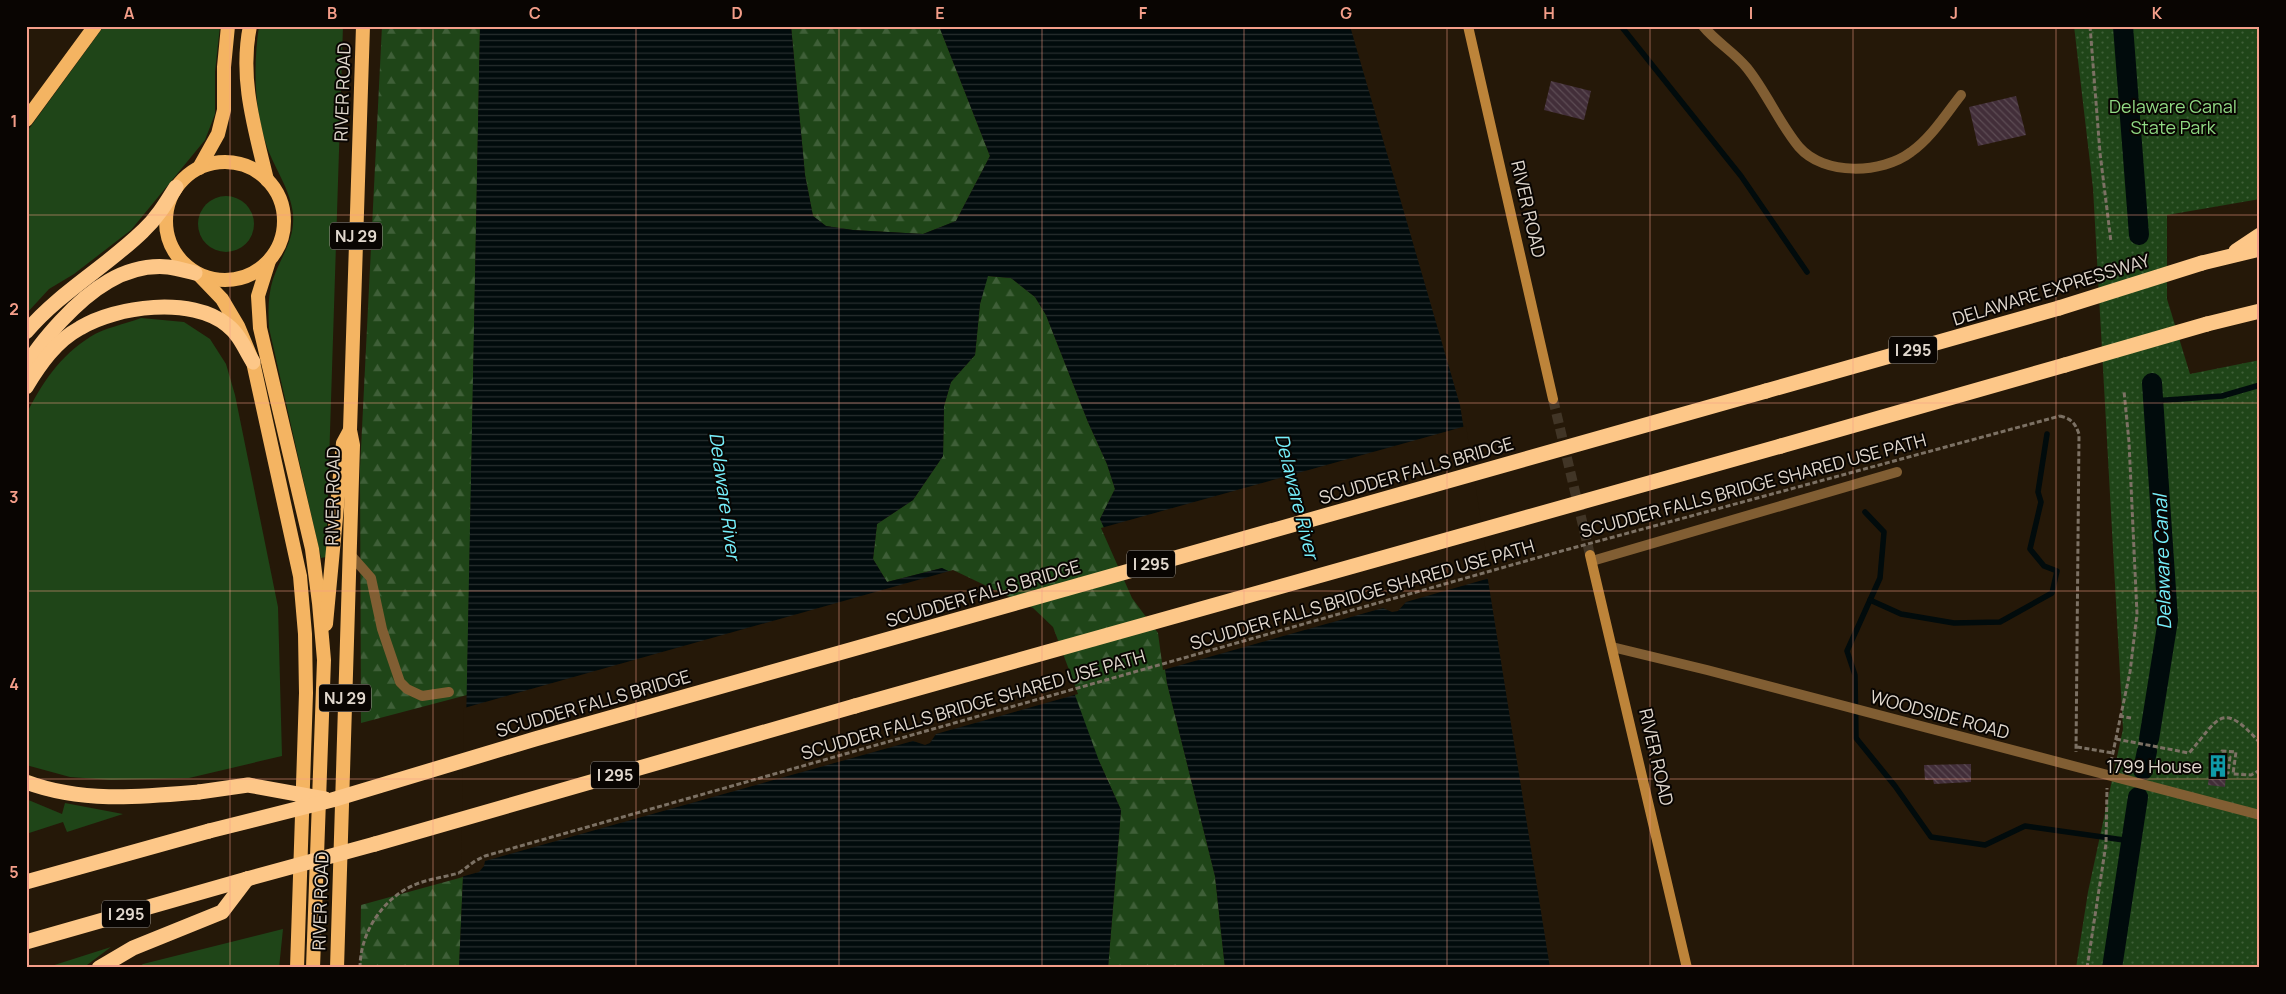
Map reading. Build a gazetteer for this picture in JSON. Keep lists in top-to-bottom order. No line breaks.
{"streets":{"highway":["RIVER ROAD","NJ 29","DELAWARE EXPRESSWAY","I 295","SCUDDER FALLS BRIDGE"],"street":["WOODSIDE ROAD"],"path":["SCUDDER FALLS BRIDGE SHARED USE PATH"]},"crossings":[["RIVER ROAD","WOODSIDE ROAD"],["DELAWARE EXPRESSWAY","SCUDDER FALLS BRIDGE"]],"water":["Delaware River","Delaware Canal"],"parks":["Delaware Canal State Park"],"places":{"building":["1799 House"]},"grid":{"columns":["A","B","C","D","E","F","G","H","I","J","K"],"rows":["1","2","3","4","5"]}}
